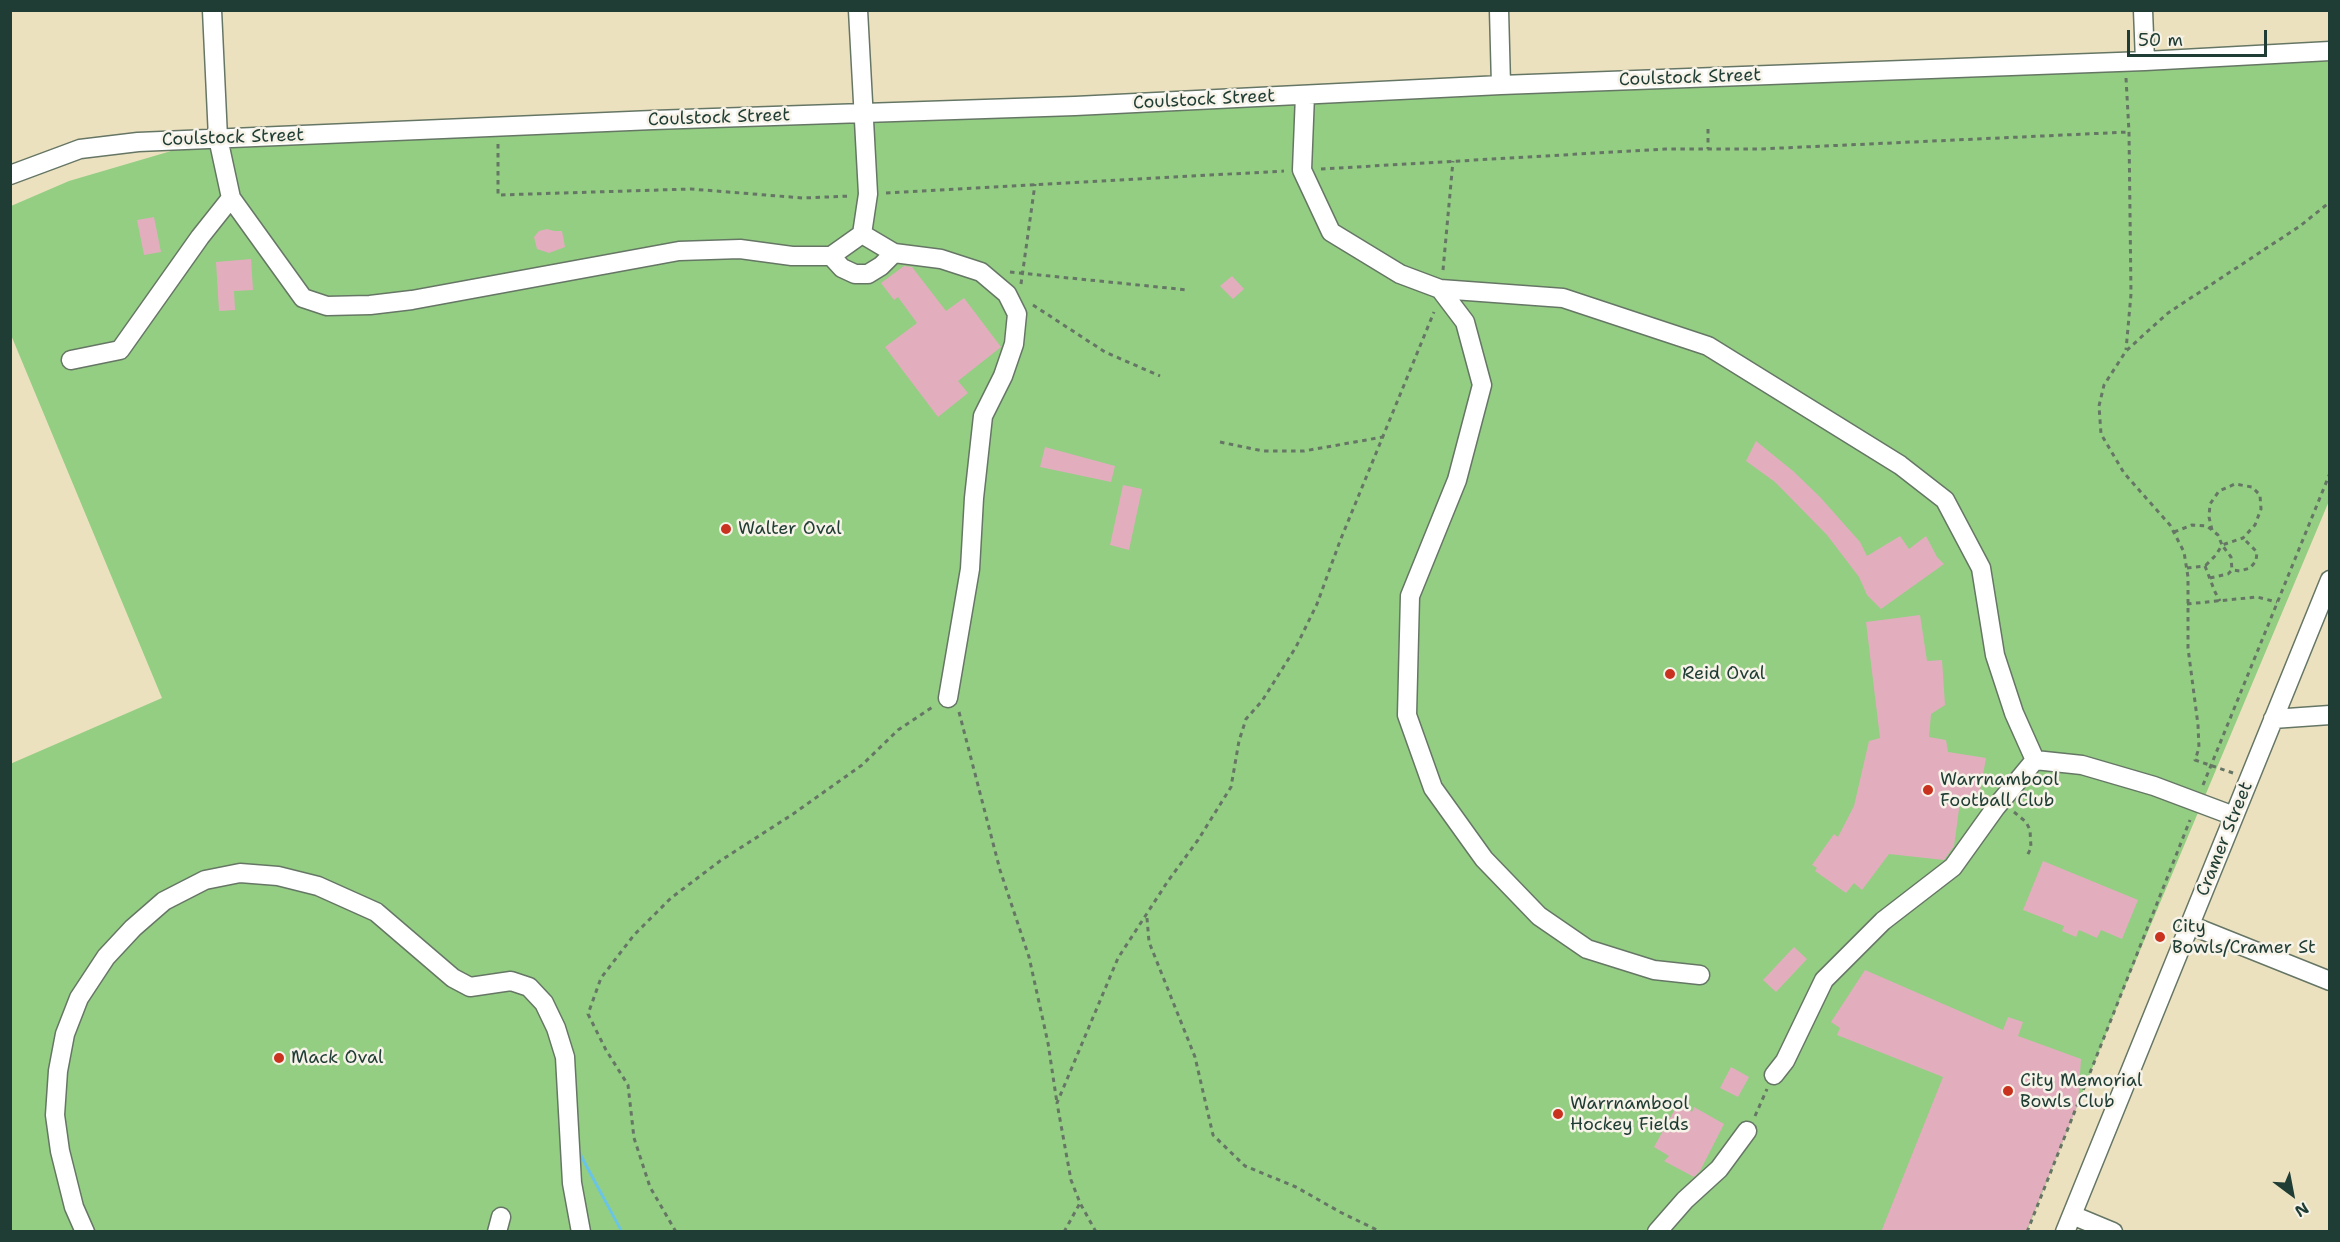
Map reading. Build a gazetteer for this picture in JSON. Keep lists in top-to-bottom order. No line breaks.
{"streets":{"street":["Coulstock Street","Cramer Street"]},"places":["Walter Oval","Reid Oval","Warrnambool Football Club","City Bowls/Cramer St","Mack Oval","City Memorial Bowls Club","Warrnambool Hockey Fields"],"scale_bar":"50 m","north":"bottom right"}
